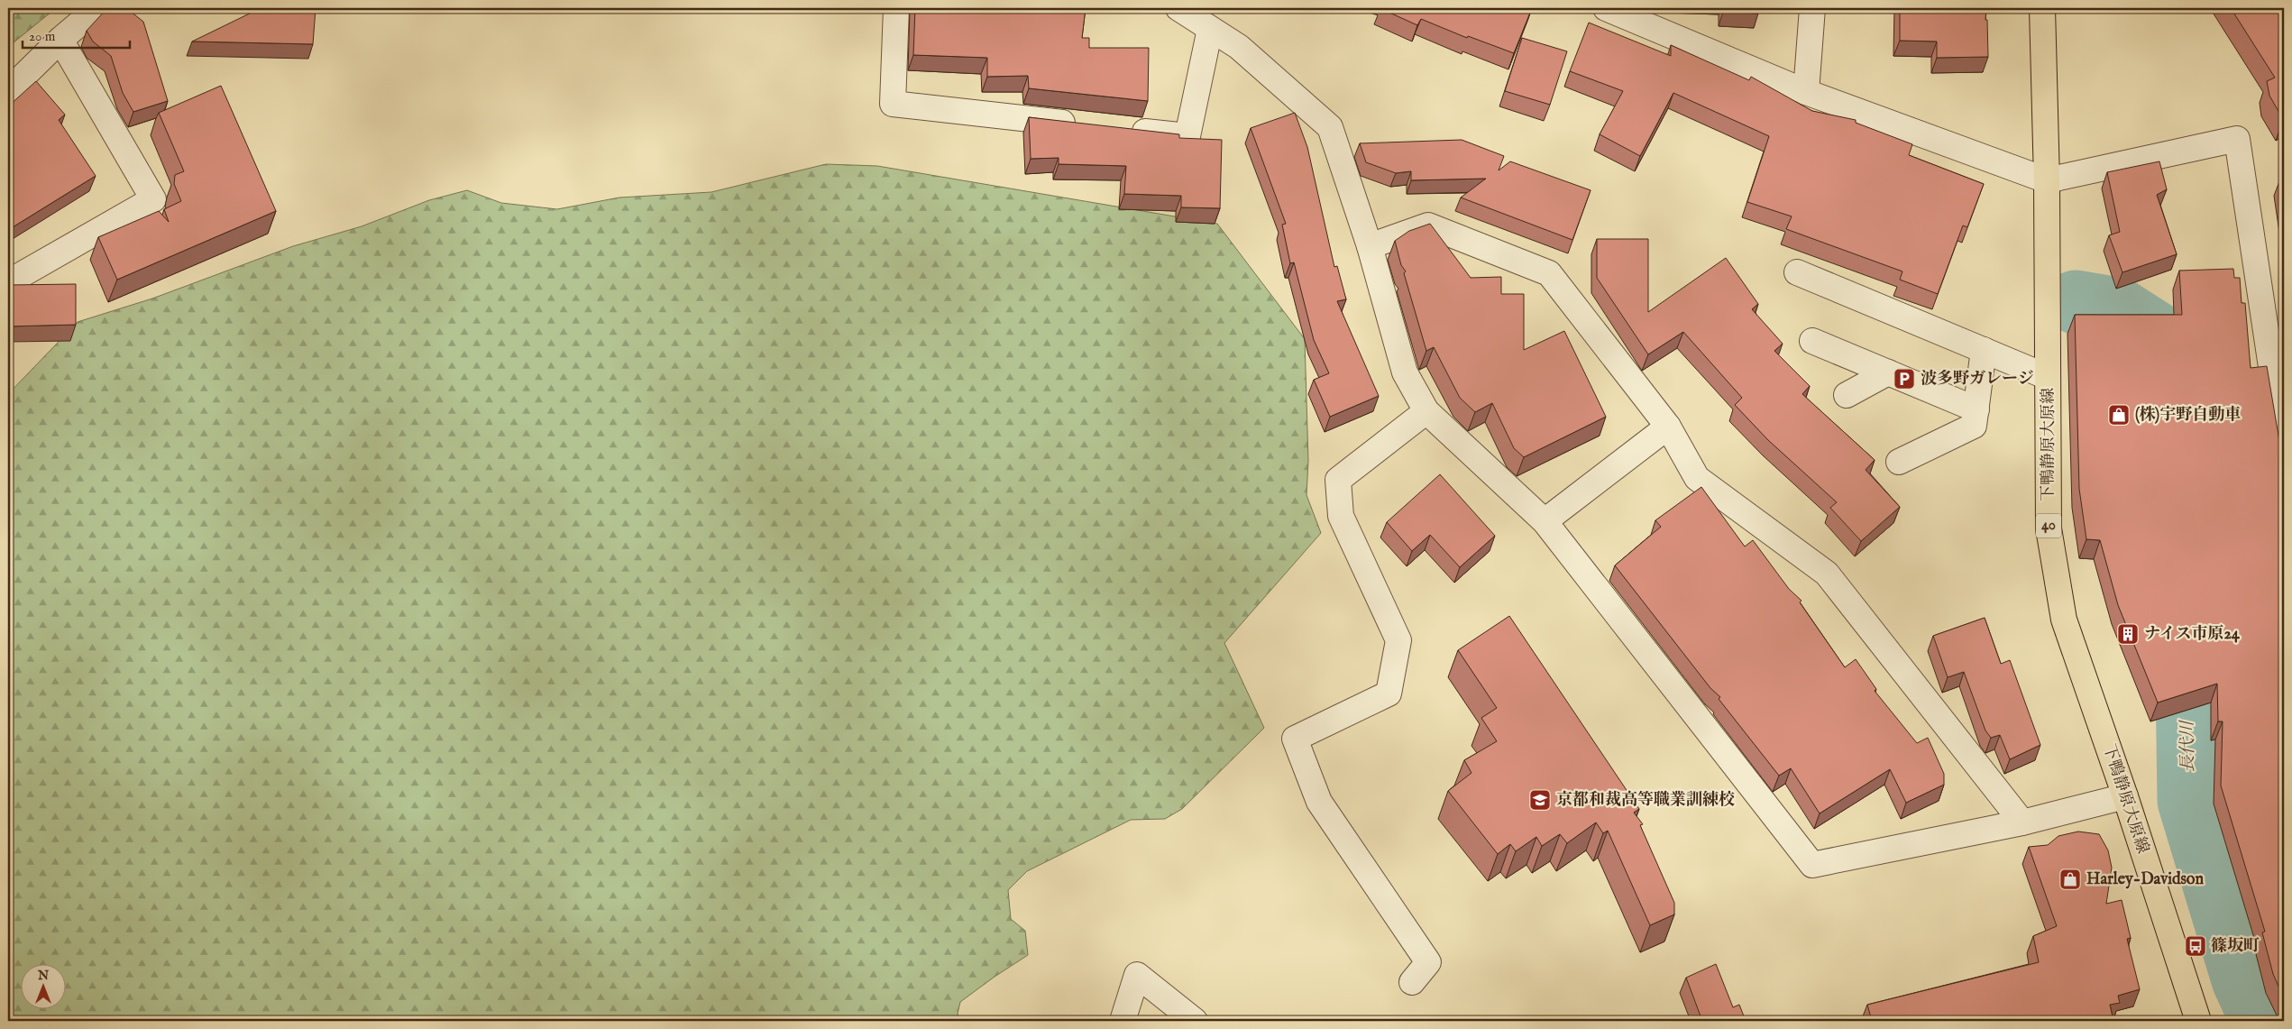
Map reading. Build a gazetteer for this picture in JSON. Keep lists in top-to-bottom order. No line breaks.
{"streets":{"main road":["下鴨静原大原線","40"]},"water":["長代川"],"places":{"parking":["波多野ガレージ"],"shop":["(株)宇野自動車","Harley-Davidson"],"building":["ナイス市原24"],"school or university":["京都和裁高等職業訓練校"],"bus stop":["篠坂町"]},"scale_bar":"20 m","north":"top"}
